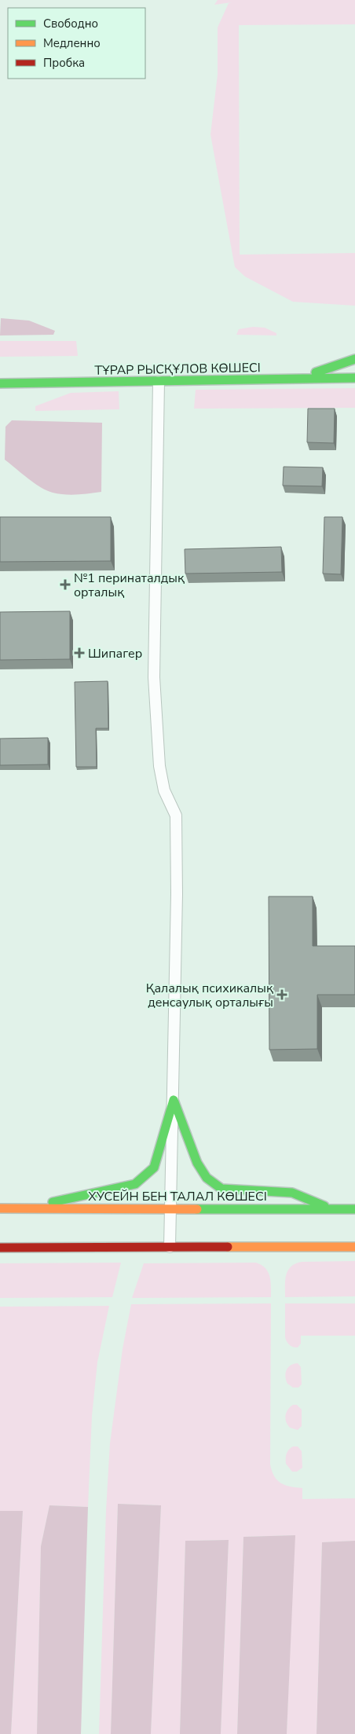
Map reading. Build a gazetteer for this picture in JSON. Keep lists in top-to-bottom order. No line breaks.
{"streets":{"street":["ТҰРАР РЫСҚҰЛОВ КӨШЕСІ","ХУСЕЙН БЕН ТАЛАЛ КӨШЕСІ"]},"places":{"health":["№1 перинаталдық орталық","Шипагер","Қалалық психикалық денсаулық орталығы"]},"legend":["Свободно","Медленно","Пробка"]}
